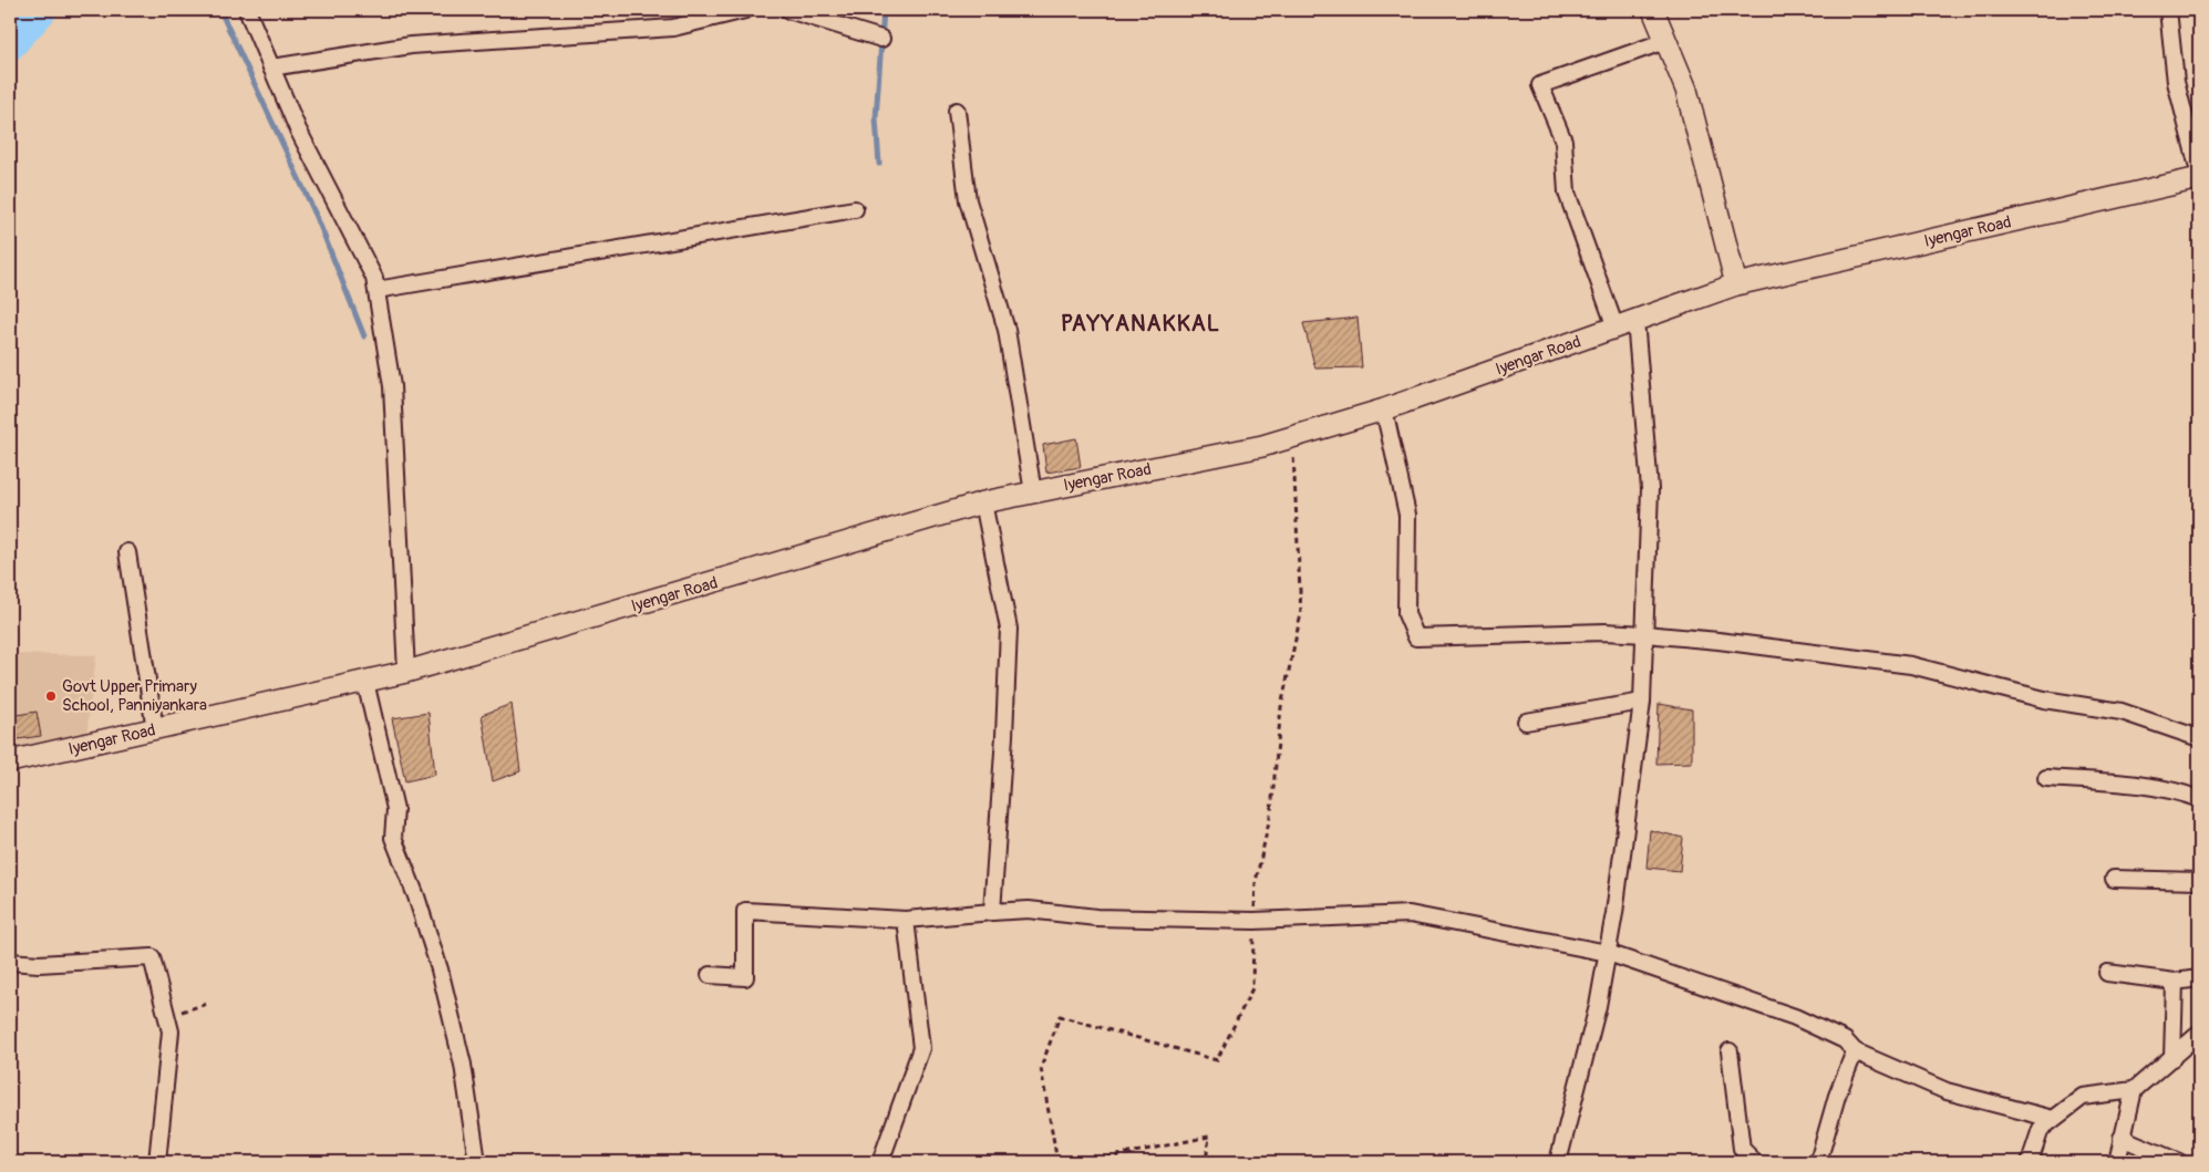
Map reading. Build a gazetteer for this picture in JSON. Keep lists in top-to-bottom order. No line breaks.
{"streets":{"main road":["Iyengar Road"]},"districts":["PAYYANAKKAL"],"places":["Govt Upper Primary School, Panniyankara"]}
